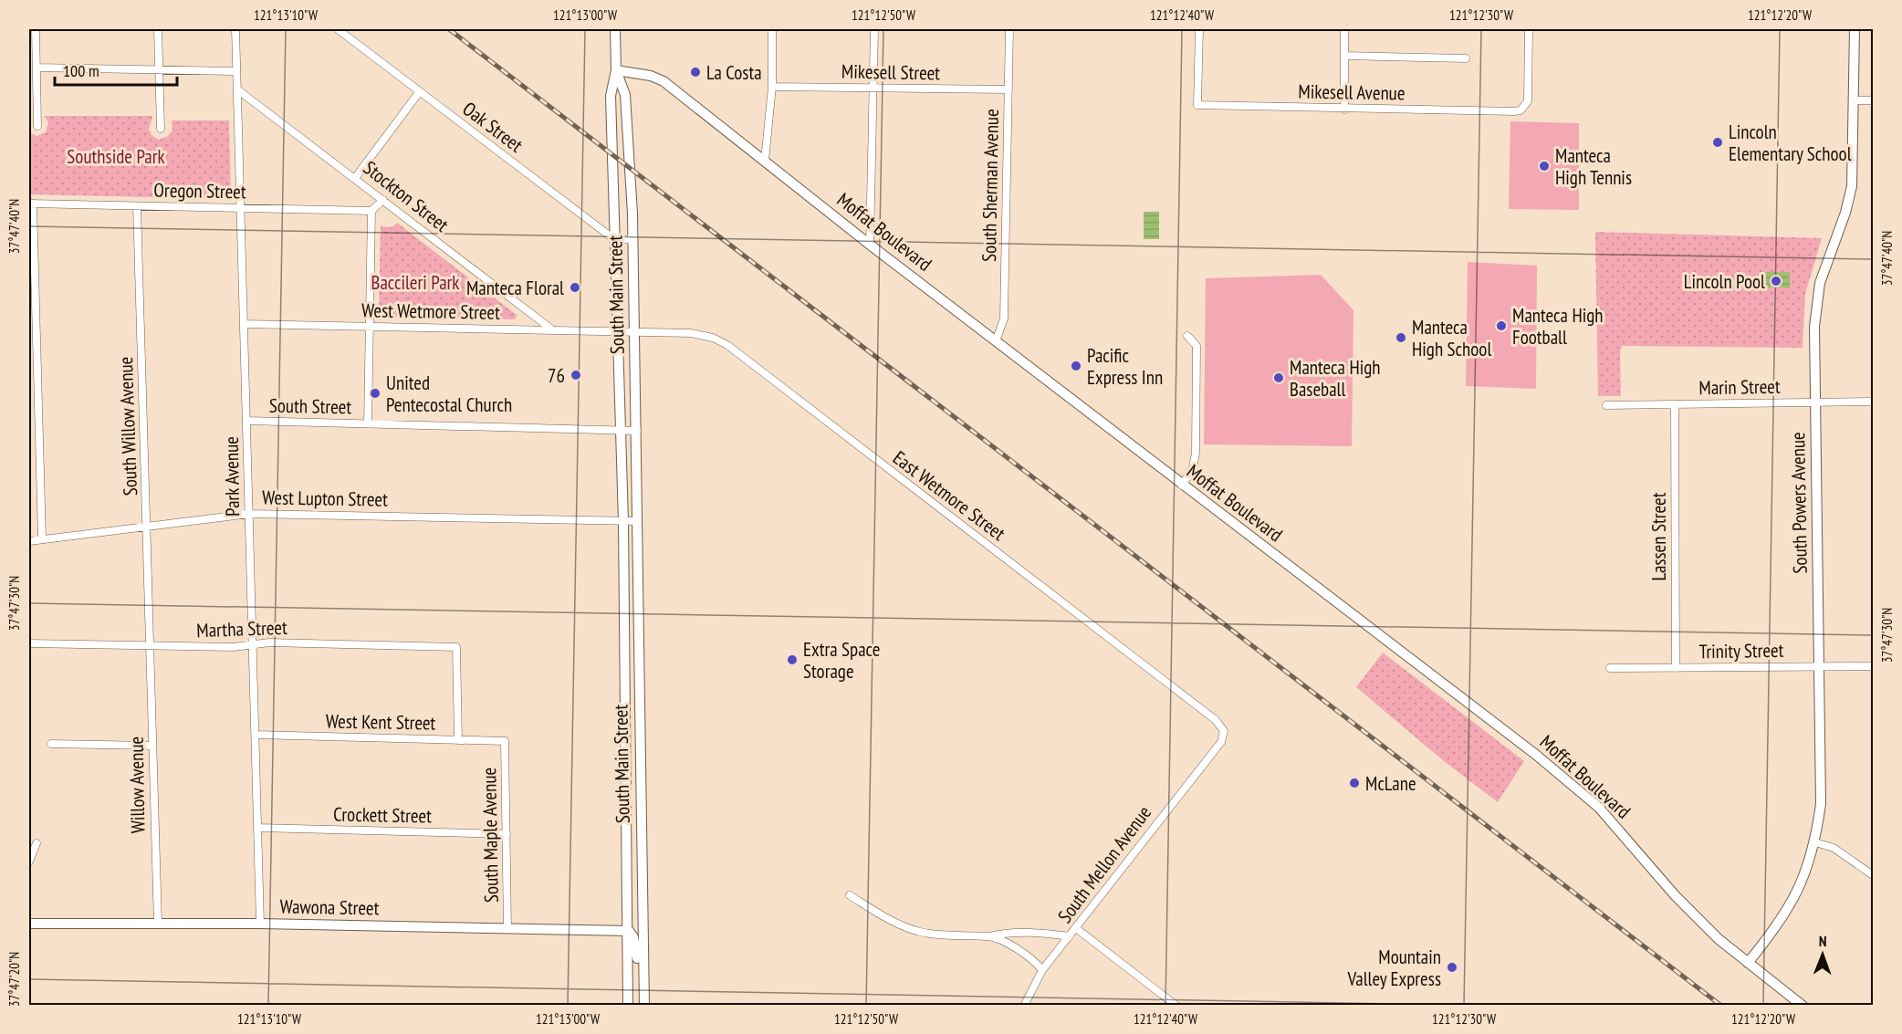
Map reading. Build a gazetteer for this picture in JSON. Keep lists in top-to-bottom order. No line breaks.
{"streets":{"main road":["Moffat Boulevard","South Main Street","South Powers Avenue","Wawona Street"],"street":["Mikesell Street","Mikesell Avenue","Oak Street","South Sherman Avenue","Oregon Street","Stockton Street","West Wetmore Street","Marin Street","South Street","South Willow Avenue","Park Avenue","East Wetmore Street","West Lupton Street","Lassen Street","Martha Street","Trinity Street","West Kent Street","Willow Avenue","Crockett Street","South Maple Avenue","South Mellon Avenue"]},"crossings":[["Mikesell Street","South Sherman Avenue"],["Oak Street","South Main Street"],["South Sherman Avenue","Moffat Boulevard"],["Oregon Street","South Willow Avenue"],["Oregon Street","Park Avenue"],["Stockton Street","West Wetmore Street"],["Stockton Street","Park Avenue"],["Moffat Boulevard","South Main Street"],["Moffat Boulevard","South Powers Avenue"],["South Main Street","West Wetmore Street"],["South Main Street","South Street"],["South Main Street","East Wetmore Street"],["South Main Street","West Lupton Street"],["South Main Street","Wawona Street"],["West Wetmore Street","Park Avenue"],["West Wetmore Street","East Wetmore Street"],["Marin Street","South Powers Avenue"],["Marin Street","Lassen Street"],["South Street","Park Avenue"],["South Willow Avenue","West Lupton Street"],["South Willow Avenue","Martha Street"],["South Willow Avenue","Willow Avenue"],["Park Avenue","West Lupton Street"],["Park Avenue","Martha Street"],["Park Avenue","West Kent Street"],["Park Avenue","Crockett Street"],["Park Avenue","Wawona Street"],["East Wetmore Street","South Mellon Avenue"],["South Powers Avenue","Trinity Street"],["Lassen Street","Trinity Street"],["Martha Street","West Kent Street"],["Martha Street","Willow Avenue"],["West Kent Street","South Maple Avenue"],["Willow Avenue","Wawona Street"],["Crockett Street","South Maple Avenue"],["South Maple Avenue","Wawona Street"]],"parks":["Southside Park","Baccileri Park"],"places":["La Costa","Lincoln Elementary School","Manteca High Tennis","Lincoln Pool","Manteca Floral","Manteca High Football","Manteca High School","Pacific Express Inn","76","Manteca High Baseball","United Pentecostal Church","Extra Space Storage","McLane","Mountain Valley Express"],"scale_bar":"100 m","north":"top","coordinates":["121°13'10\"W","121°13'00\"W","121°12'50\"W","121°12'40\"W","121°12'30\"W","121°12'20\"W","37°47'40\"N","37°47'30\"N","37°47'20\"N"]}
